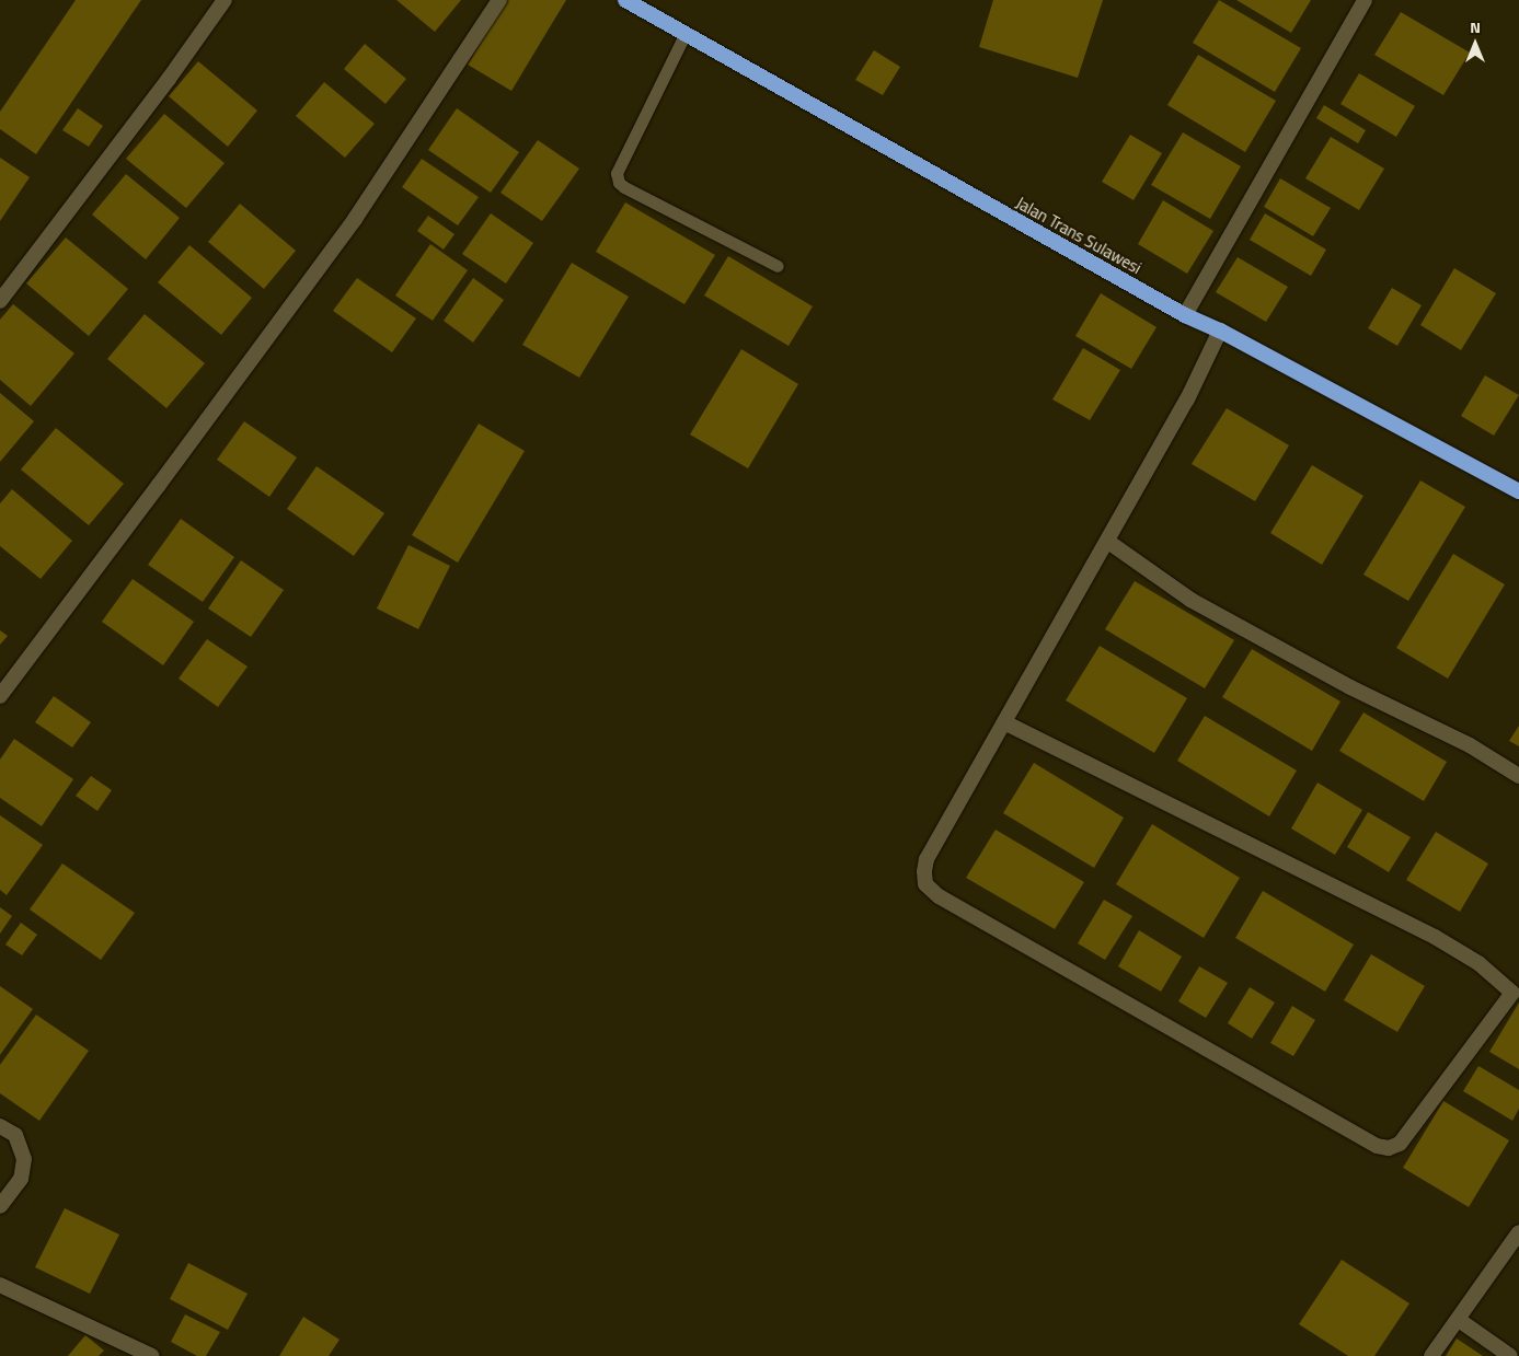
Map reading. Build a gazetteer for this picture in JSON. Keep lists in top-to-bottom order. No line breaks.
{"streets":{"highway":["Jalan Trans Sulawesi"]},"north":"top"}
